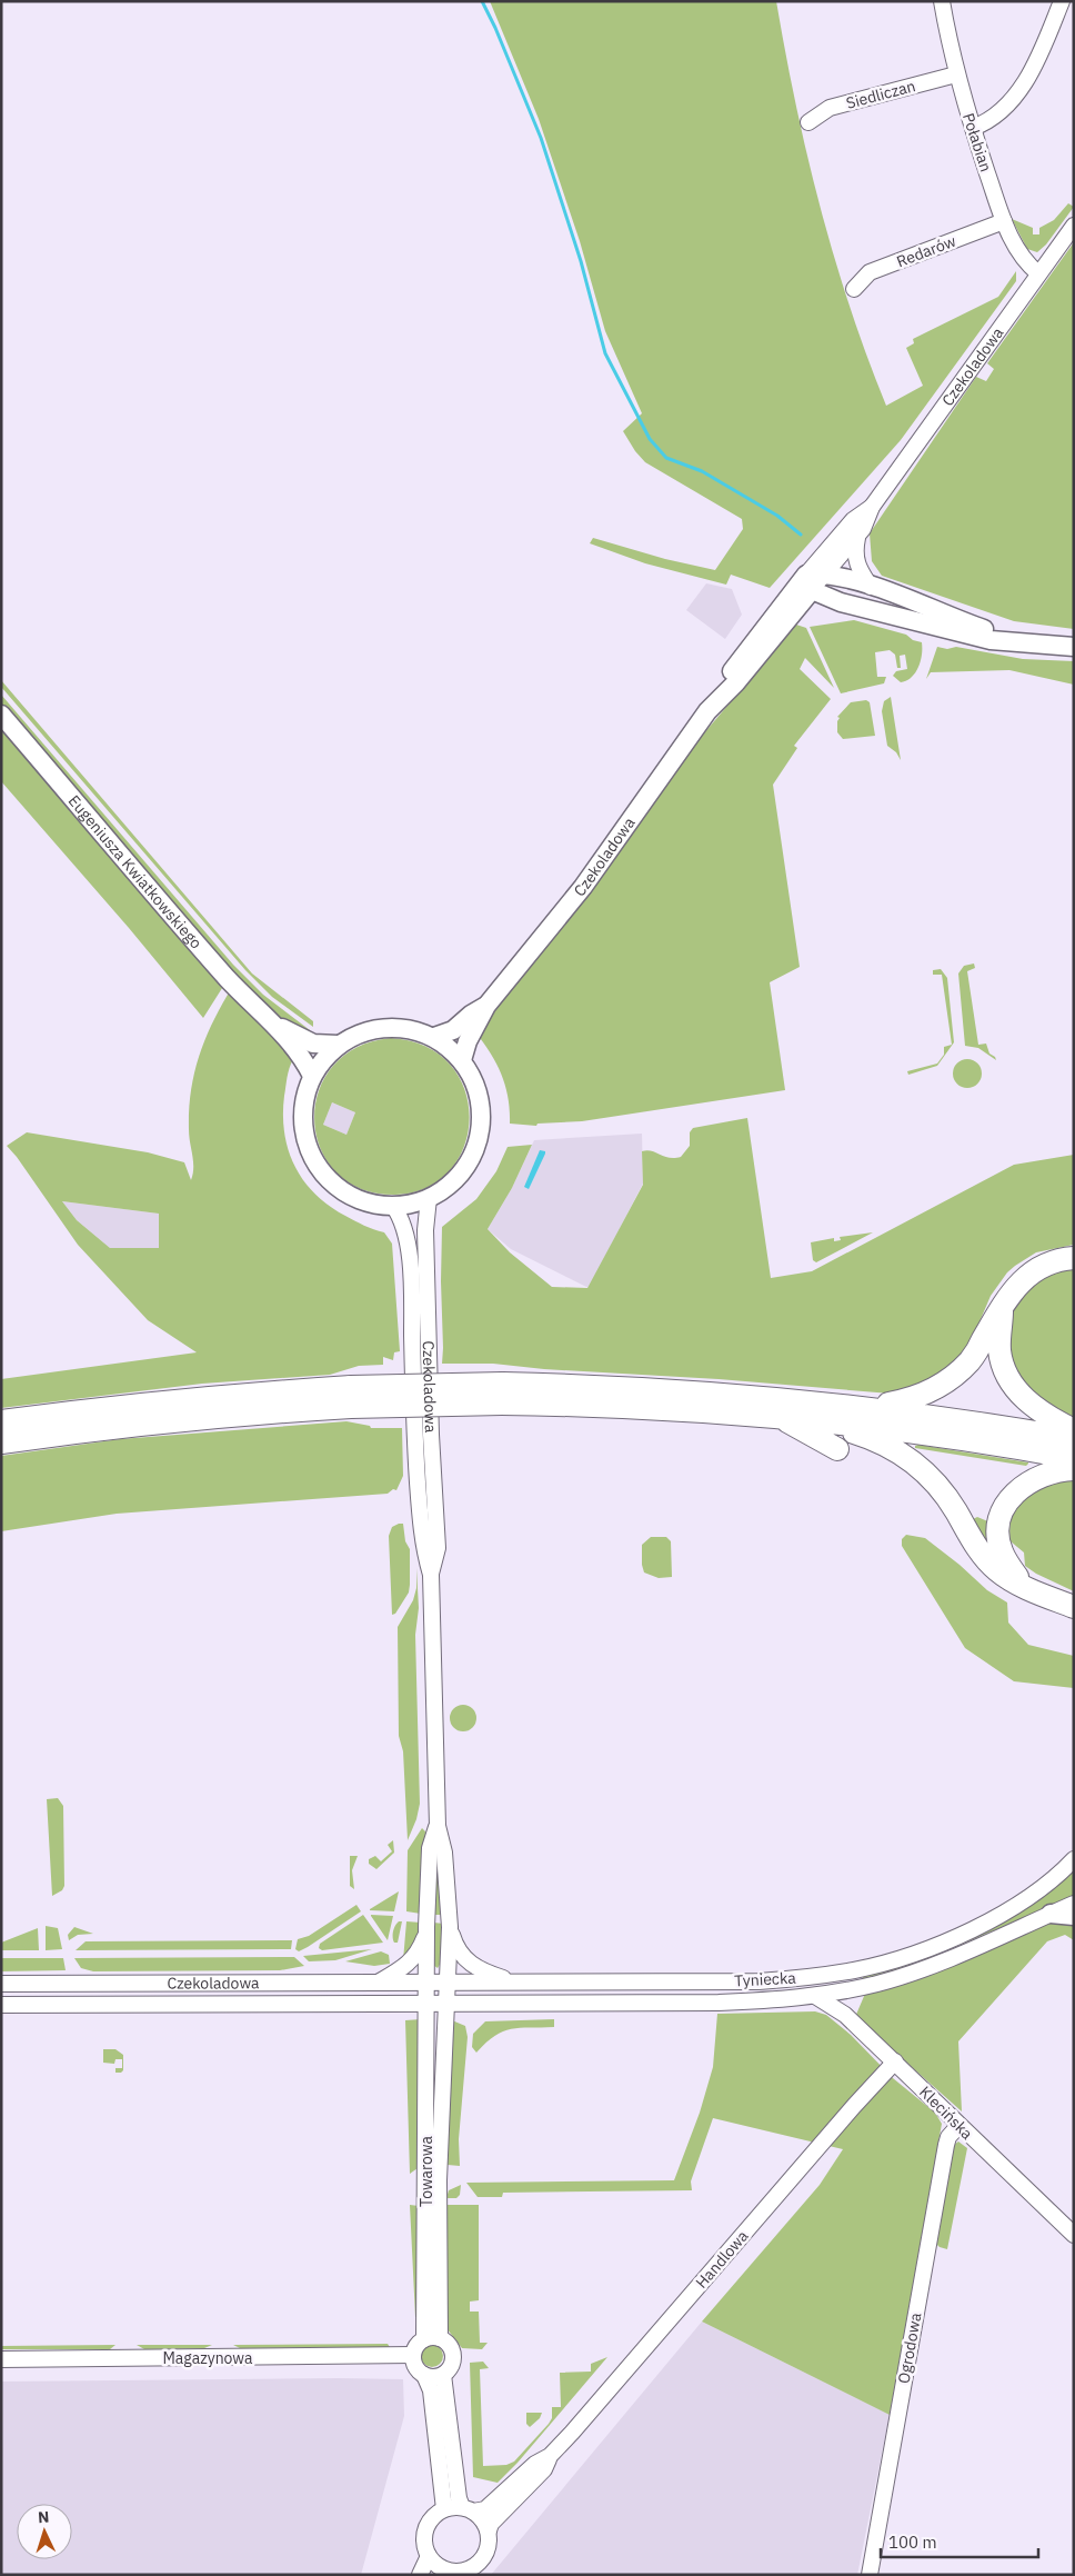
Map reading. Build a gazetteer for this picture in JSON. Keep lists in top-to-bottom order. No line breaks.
{"streets":{"main road":["Czekoladowa","Eugeniusza Kwiatkowskiego"],"street":["Siedliczan","Połabian","Redarów","Tyniecka","Klecińska","Towarowa","Handlowa","Ogrodowa","Magazynowa"]},"crossings":[["Siedliczan","Połabian"],["Połabian","Redarów"],["Połabian","Czekoladowa"],["Czekoladowa","Eugeniusza Kwiatkowskiego"],["Czekoladowa","Tyniecka"],["Czekoladowa","Towarowa"],["Tyniecka","Klecińska"],["Tyniecka","Towarowa"],["Klecińska","Handlowa"],["Klecińska","Ogrodowa"],["Towarowa","Magazynowa"]],"scale_bar":"100 m","north":"top"}
